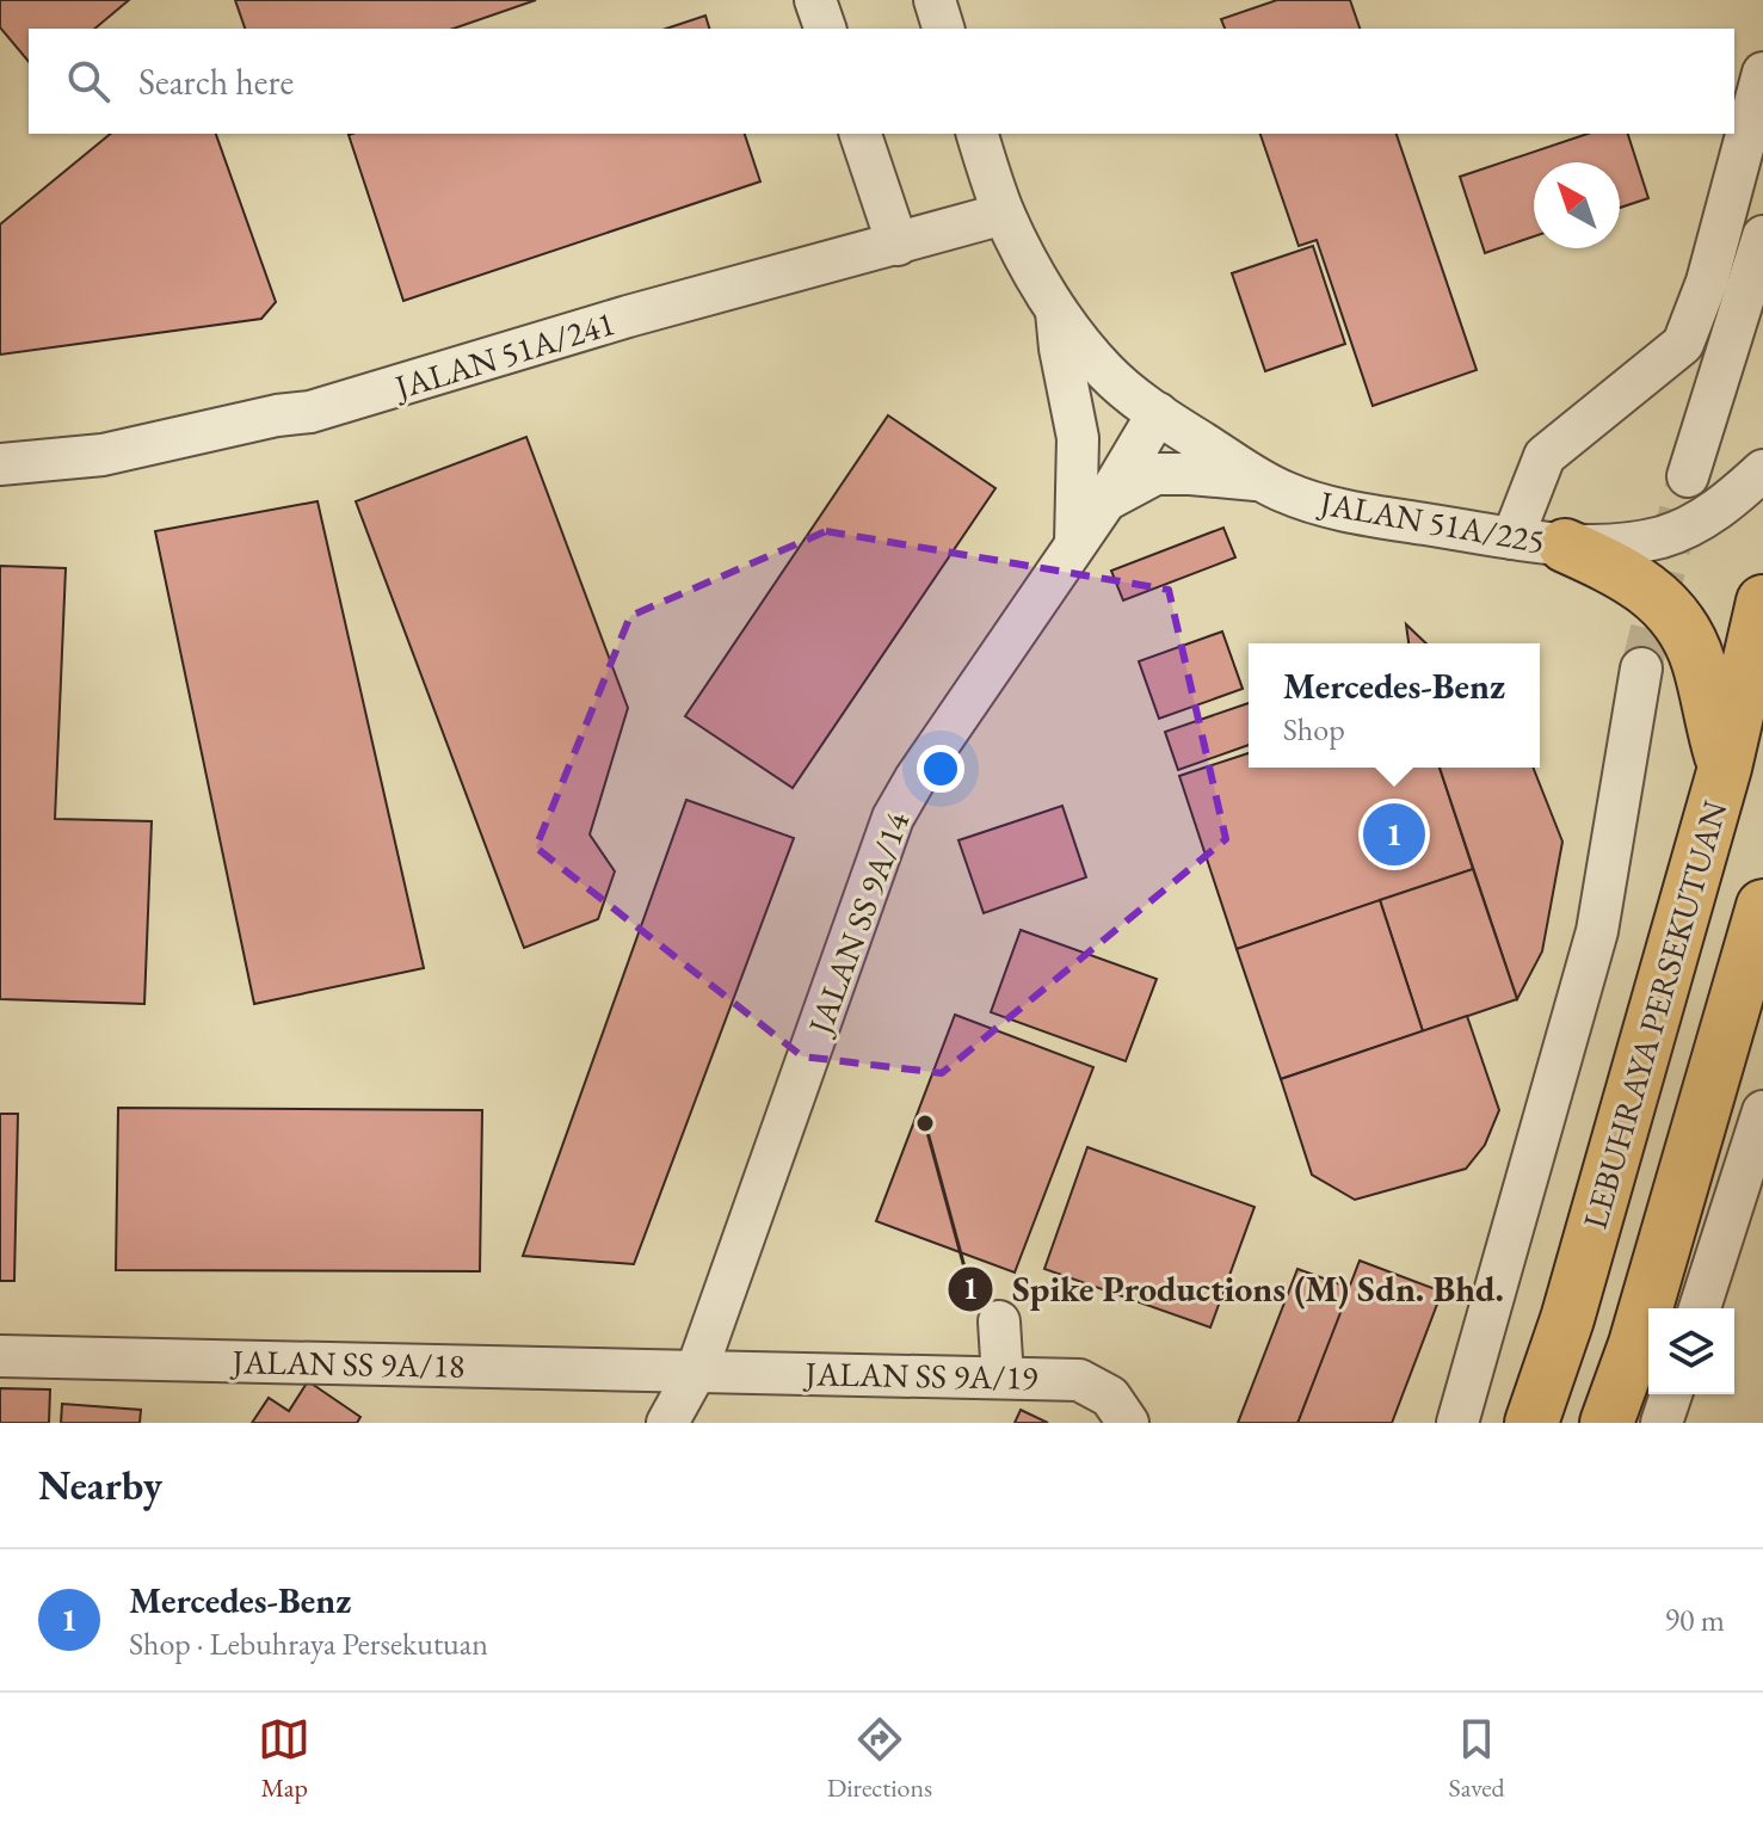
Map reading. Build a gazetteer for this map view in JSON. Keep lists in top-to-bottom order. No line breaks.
{"streets":{"highway":["LEBUHRAYA PERSEKUTUAN"],"street":["JALAN 51A/241","JALAN 51A/225","JALAN SS 9A/14","JALAN SS 9A/18","JALAN SS 9A/19"]},"crossings":[["JALAN 51A/241","JALAN 51A/225"],["JALAN 51A/225","JALAN SS 9A/14"],["JALAN SS 9A/14","JALAN SS 9A/18"],["JALAN SS 9A/14","JALAN SS 9A/19"],["JALAN SS 9A/18","JALAN SS 9A/19"]],"places":["Spike Productions (M) Sdn. Bhd."],"north":"top left","page":{"search":"Search here","popup":["Mercedes-Benz","Shop"],"pins":"1","heading":"Nearby","list":[{"mark":"1","name":"Mercedes-Benz","note":"Shop · Lebuhraya Persekutuan","value":"90 m"}],"nav":["Map","Directions","Saved"]}}
